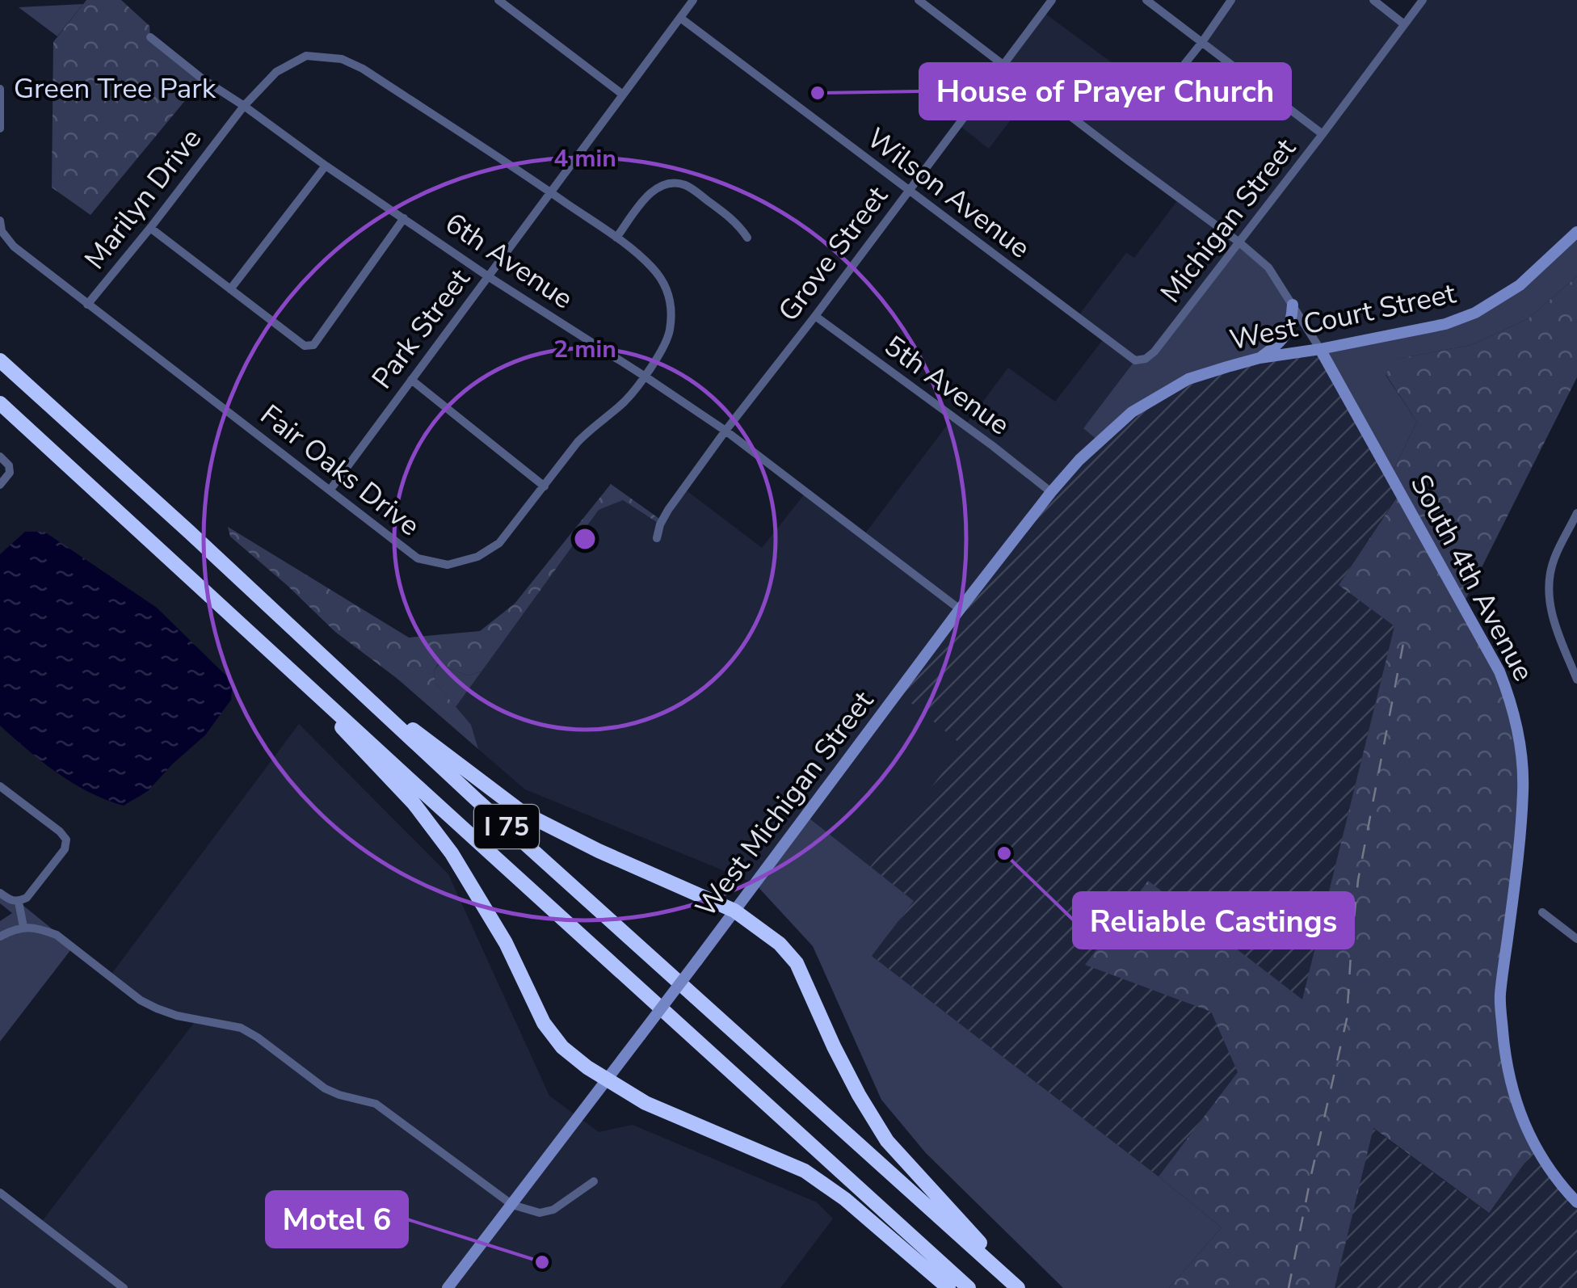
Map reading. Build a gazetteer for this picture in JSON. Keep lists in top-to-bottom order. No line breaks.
{"streets":{"highway":["I 75"],"main road":["West Court Street","South 4th Avenue","West Michigan Street"],"street":["Wilson Avenue","Marilyn Drive","Michigan Street","Grove Street","6th Avenue","Park Street","5th Avenue","Fair Oaks Drive"]},"crossings":[["Wilson Avenue","Michigan Street"],["Wilson Avenue","Grove Street"],["Wilson Avenue","Park Street"],["Marilyn Drive","6th Avenue"],["Marilyn Drive","Park Street"],["Marilyn Drive","Fair Oaks Drive"],["Michigan Street","South 4th Avenue"],["Grove Street","6th Avenue"],["Grove Street","5th Avenue"],["Grove Street","South 4th Avenue"],["6th Avenue","Park Street"],["6th Avenue","Fair Oaks Drive"],["6th Avenue","West Michigan Street"],["West Court Street","South 4th Avenue"],["West Court Street","West Michigan Street"],["Park Street","Fair Oaks Drive"],["5th Avenue","West Michigan Street"]],"parks":["Green Tree Park"],"places":["House of Prayer Church","Reliable Castings","Motel 6"],"rings":["4 min","2 min"]}
